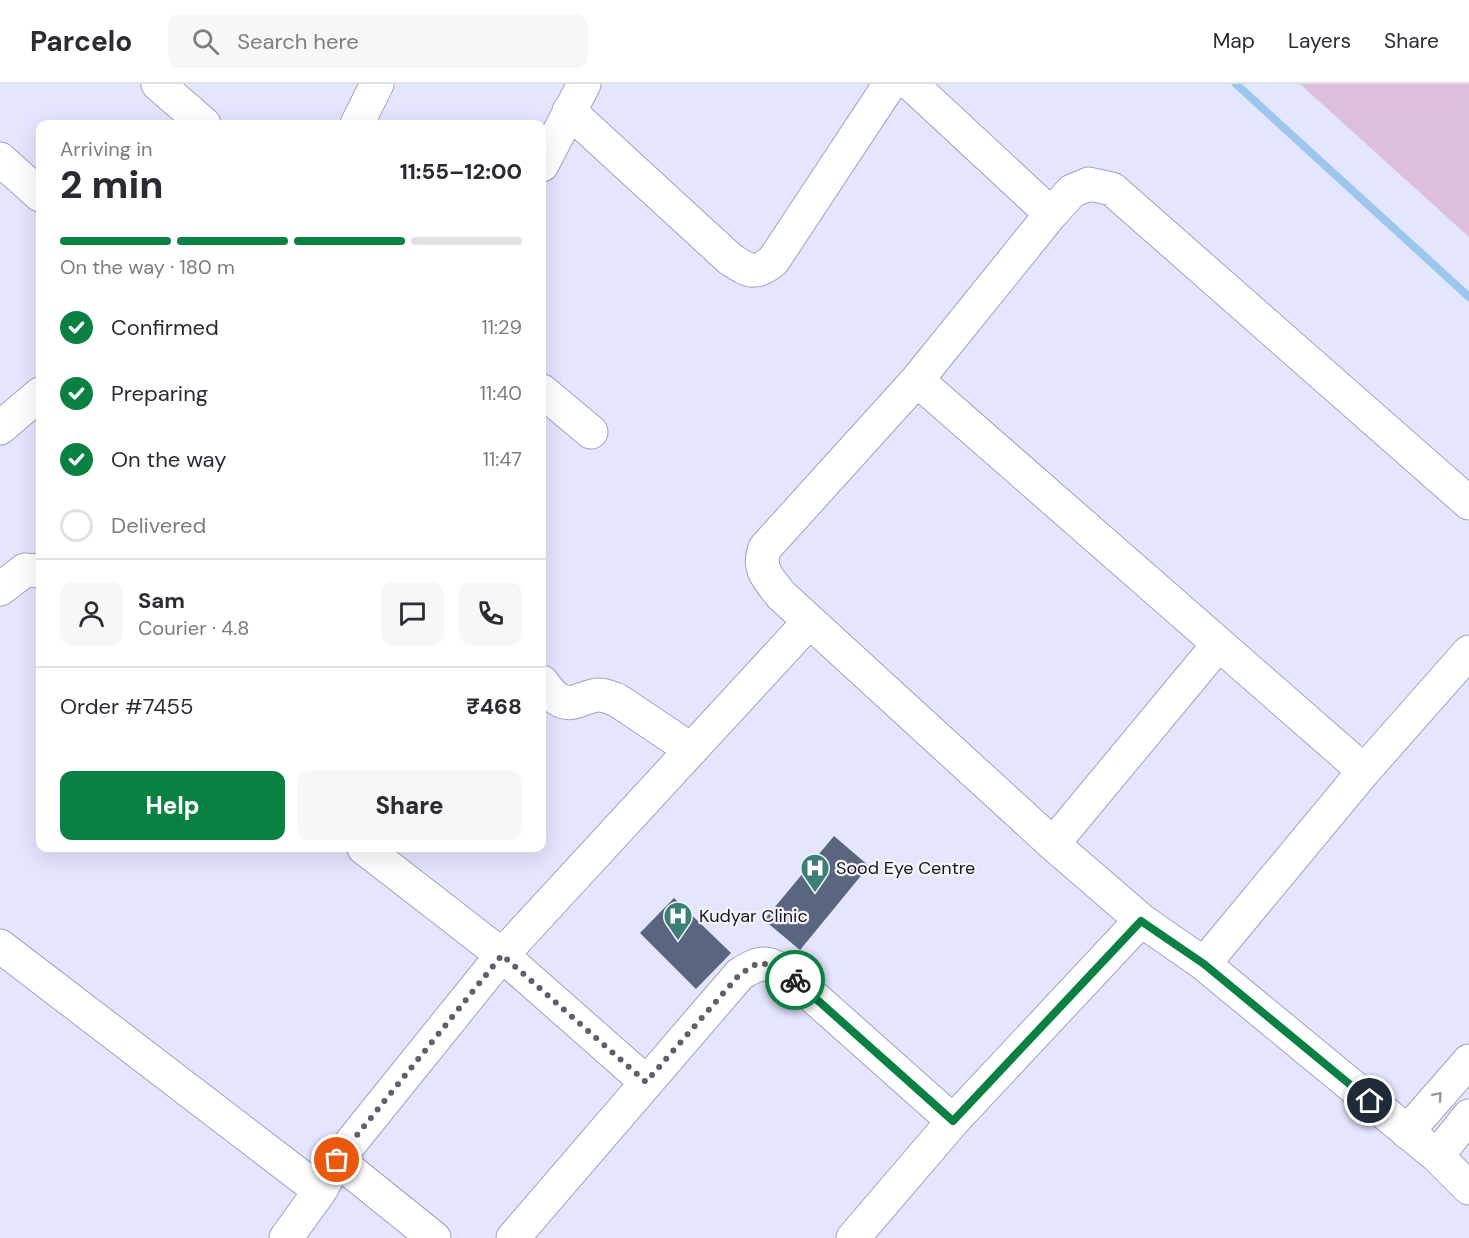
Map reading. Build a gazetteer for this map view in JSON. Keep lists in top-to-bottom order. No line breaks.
{"places":{"hospital":["Sood Eye Centre","Kudyar Clinic"]},"page":{"header":"Parcelo","search":"Search here","nav":["Map","Layers","Share"],"heading":["2 min","Arriving in","11:55–12:00"],"panel":["Sam","Courier · 4.8","Order #7455","₹468"],"bar":"On the way · 180 m","list":[["Confirmed","11:29"],["Preparing","11:40"],["On the way","11:47"],"Delivered"],"buttons":["Help","Share"]}}
